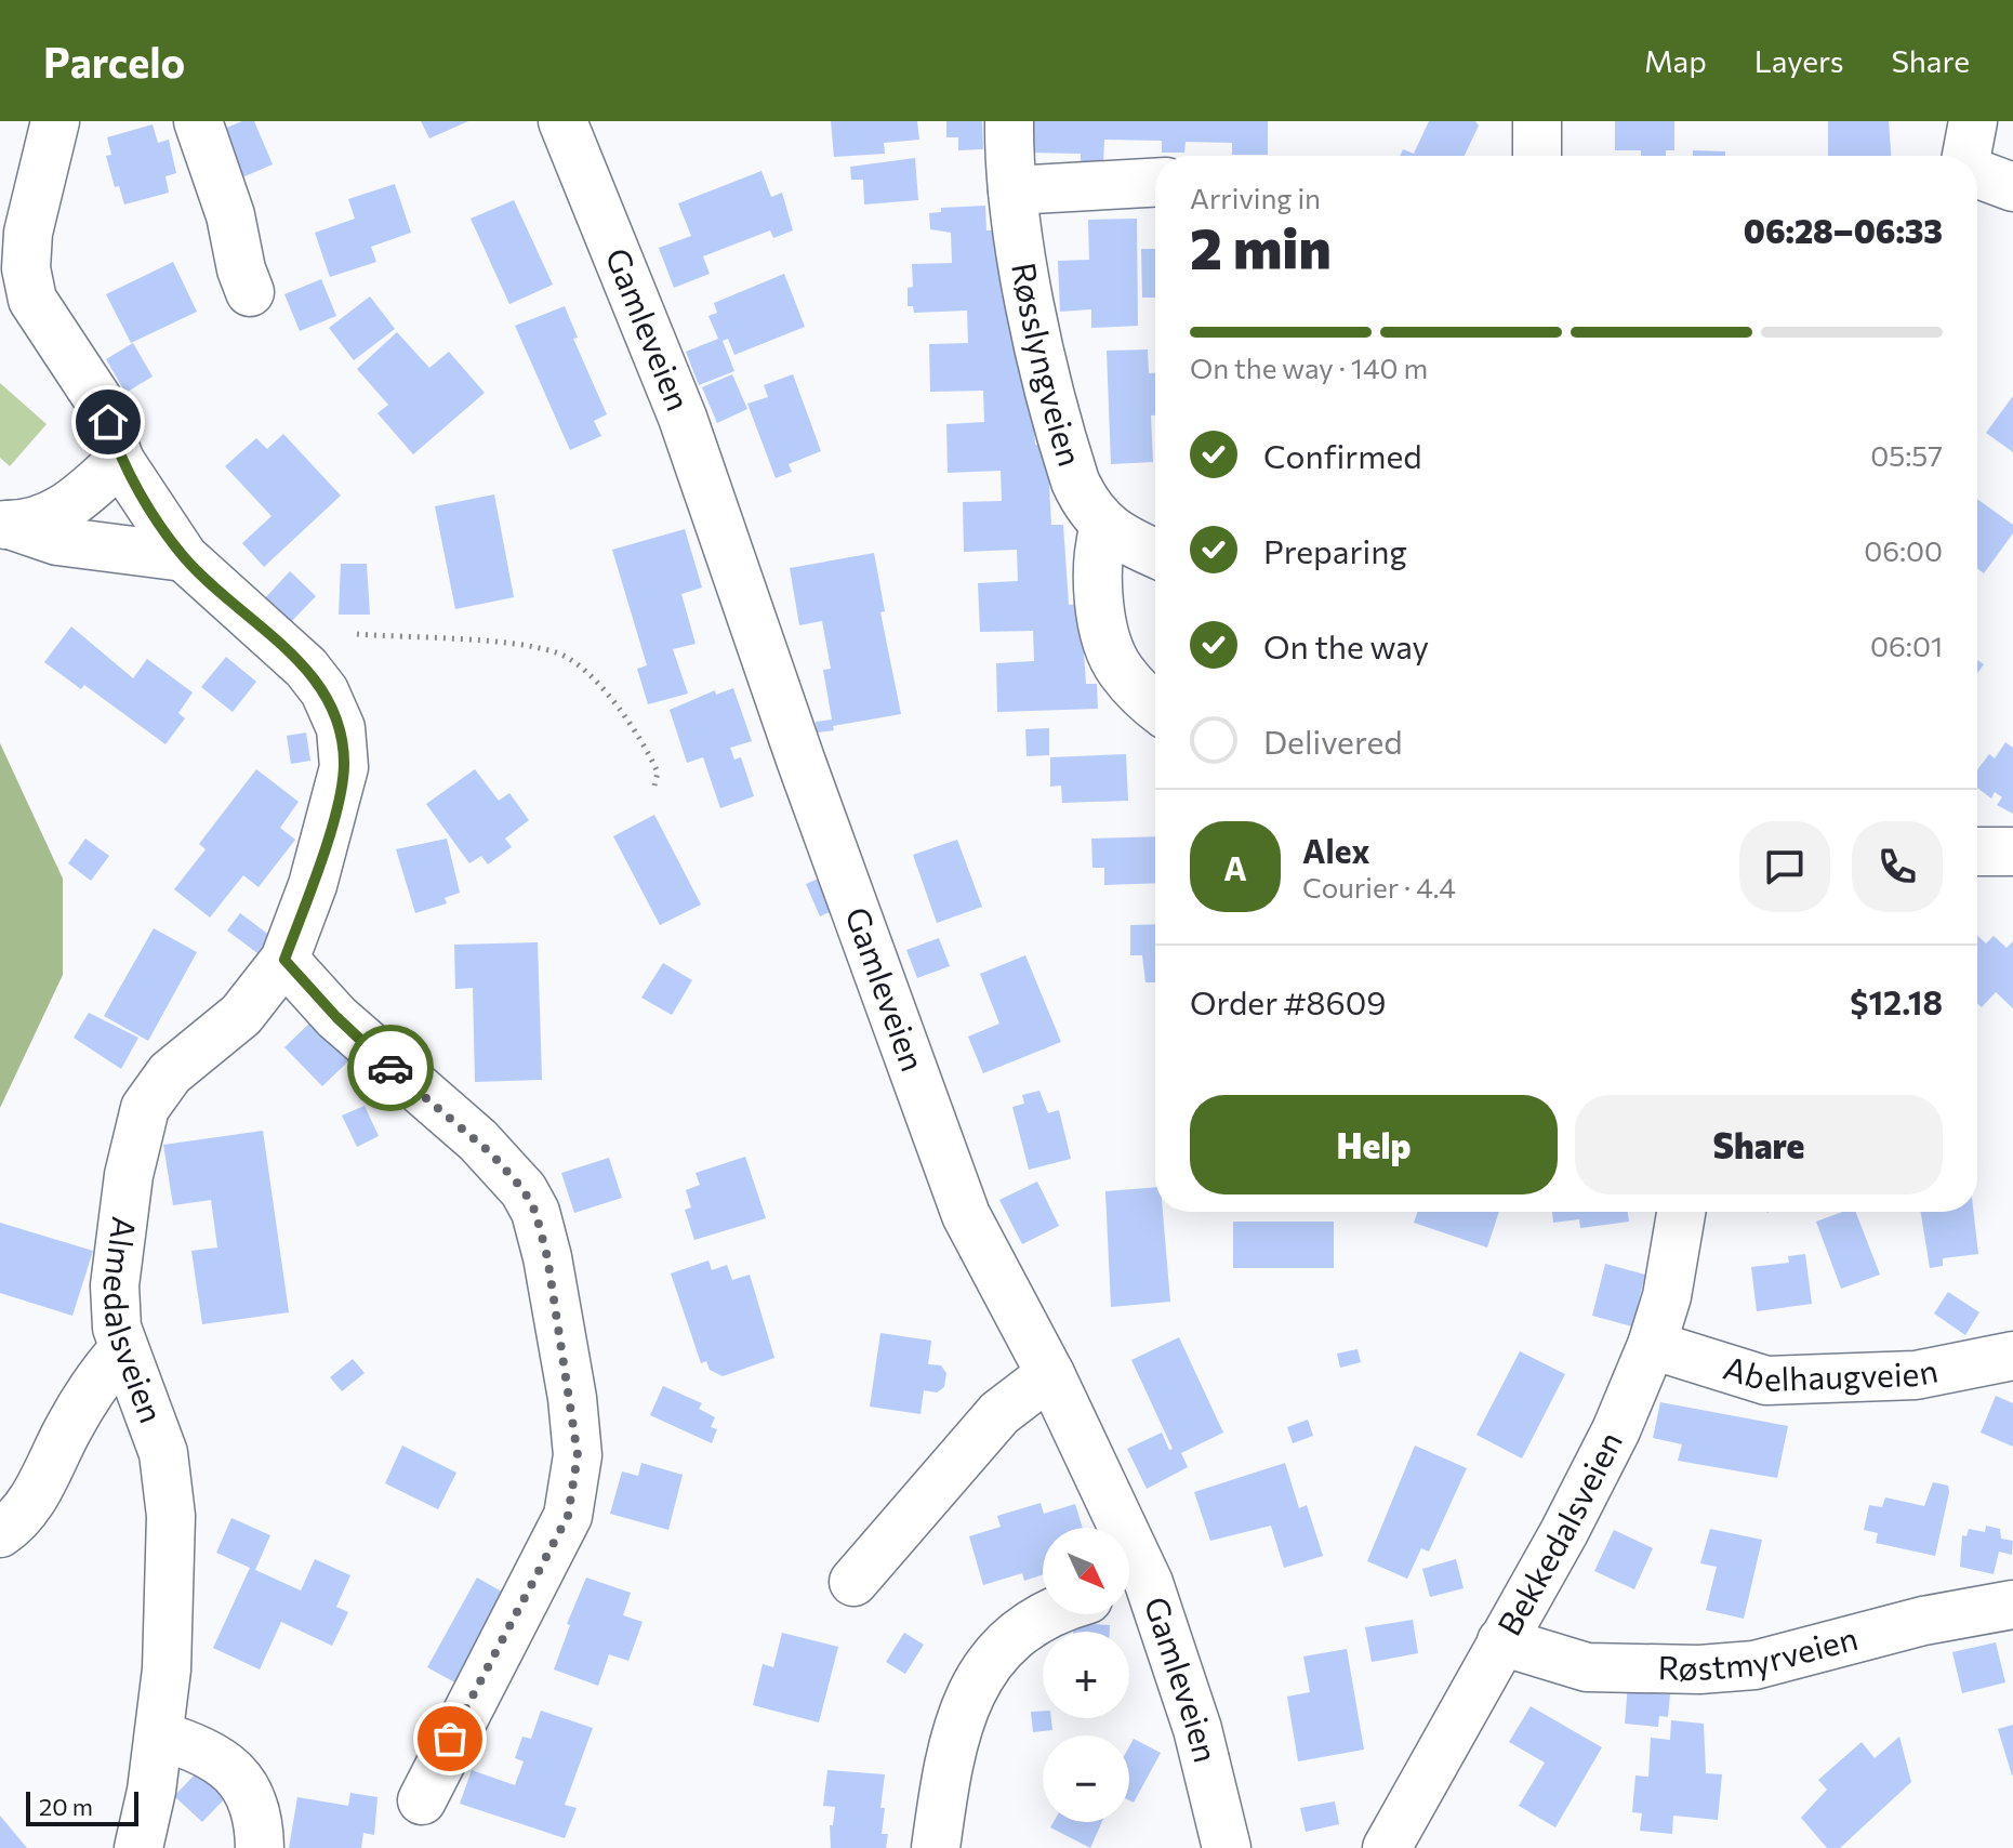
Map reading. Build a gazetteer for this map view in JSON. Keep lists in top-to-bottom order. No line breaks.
{"streets":{"street":["Gamleveien","Røsslyngveien","Almedalsveien","Abelhaugveien","Bekkedalsveien","Røstmyrveien"]},"crossings":[["Abelhaugveien","Bekkedalsveien"],["Bekkedalsveien","Røstmyrveien"]],"scale_bar":"20 m","north":"bottom right","page":{"header":"Parcelo","nav":["Map","Layers","Share"],"heading":["2 min","Arriving in","06:28–06:33"],"panel":["Alex","Courier · 4.4","Order #8609","$12.18"],"bar":"On the way · 140 m","list":[["Confirmed","05:57"],["Preparing","06:00"],["On the way","06:01"],"Delivered"],"round":"A","buttons":["Help","Share"],"map_buttons":["+","−"],"scale":"20 m"}}
